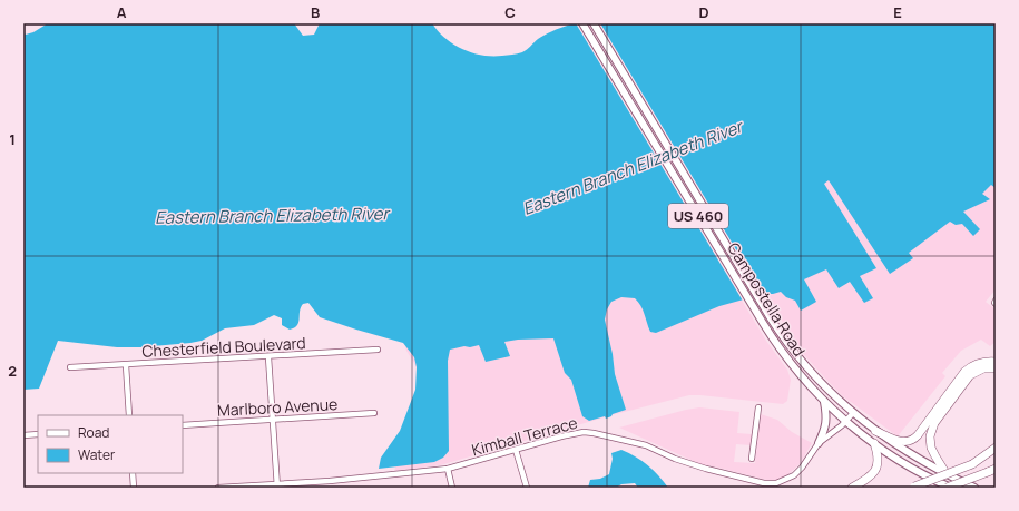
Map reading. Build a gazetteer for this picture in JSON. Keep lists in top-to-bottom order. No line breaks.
{"streets":{"main road":["US 460","Campostella Road"],"street":["Chesterfield Boulevard","Marlboro Avenue","Kimball Terrace"]},"crossings":[["US 460","Campostella Road"],["US 460","Kimball Terrace"],["Campostella Road","Kimball Terrace"]],"water":["Eastern Branch Elizabeth River"],"legend":["Road","Water"],"grid":{"columns":["A","B","C","D","E"],"rows":["1","2"]}}
